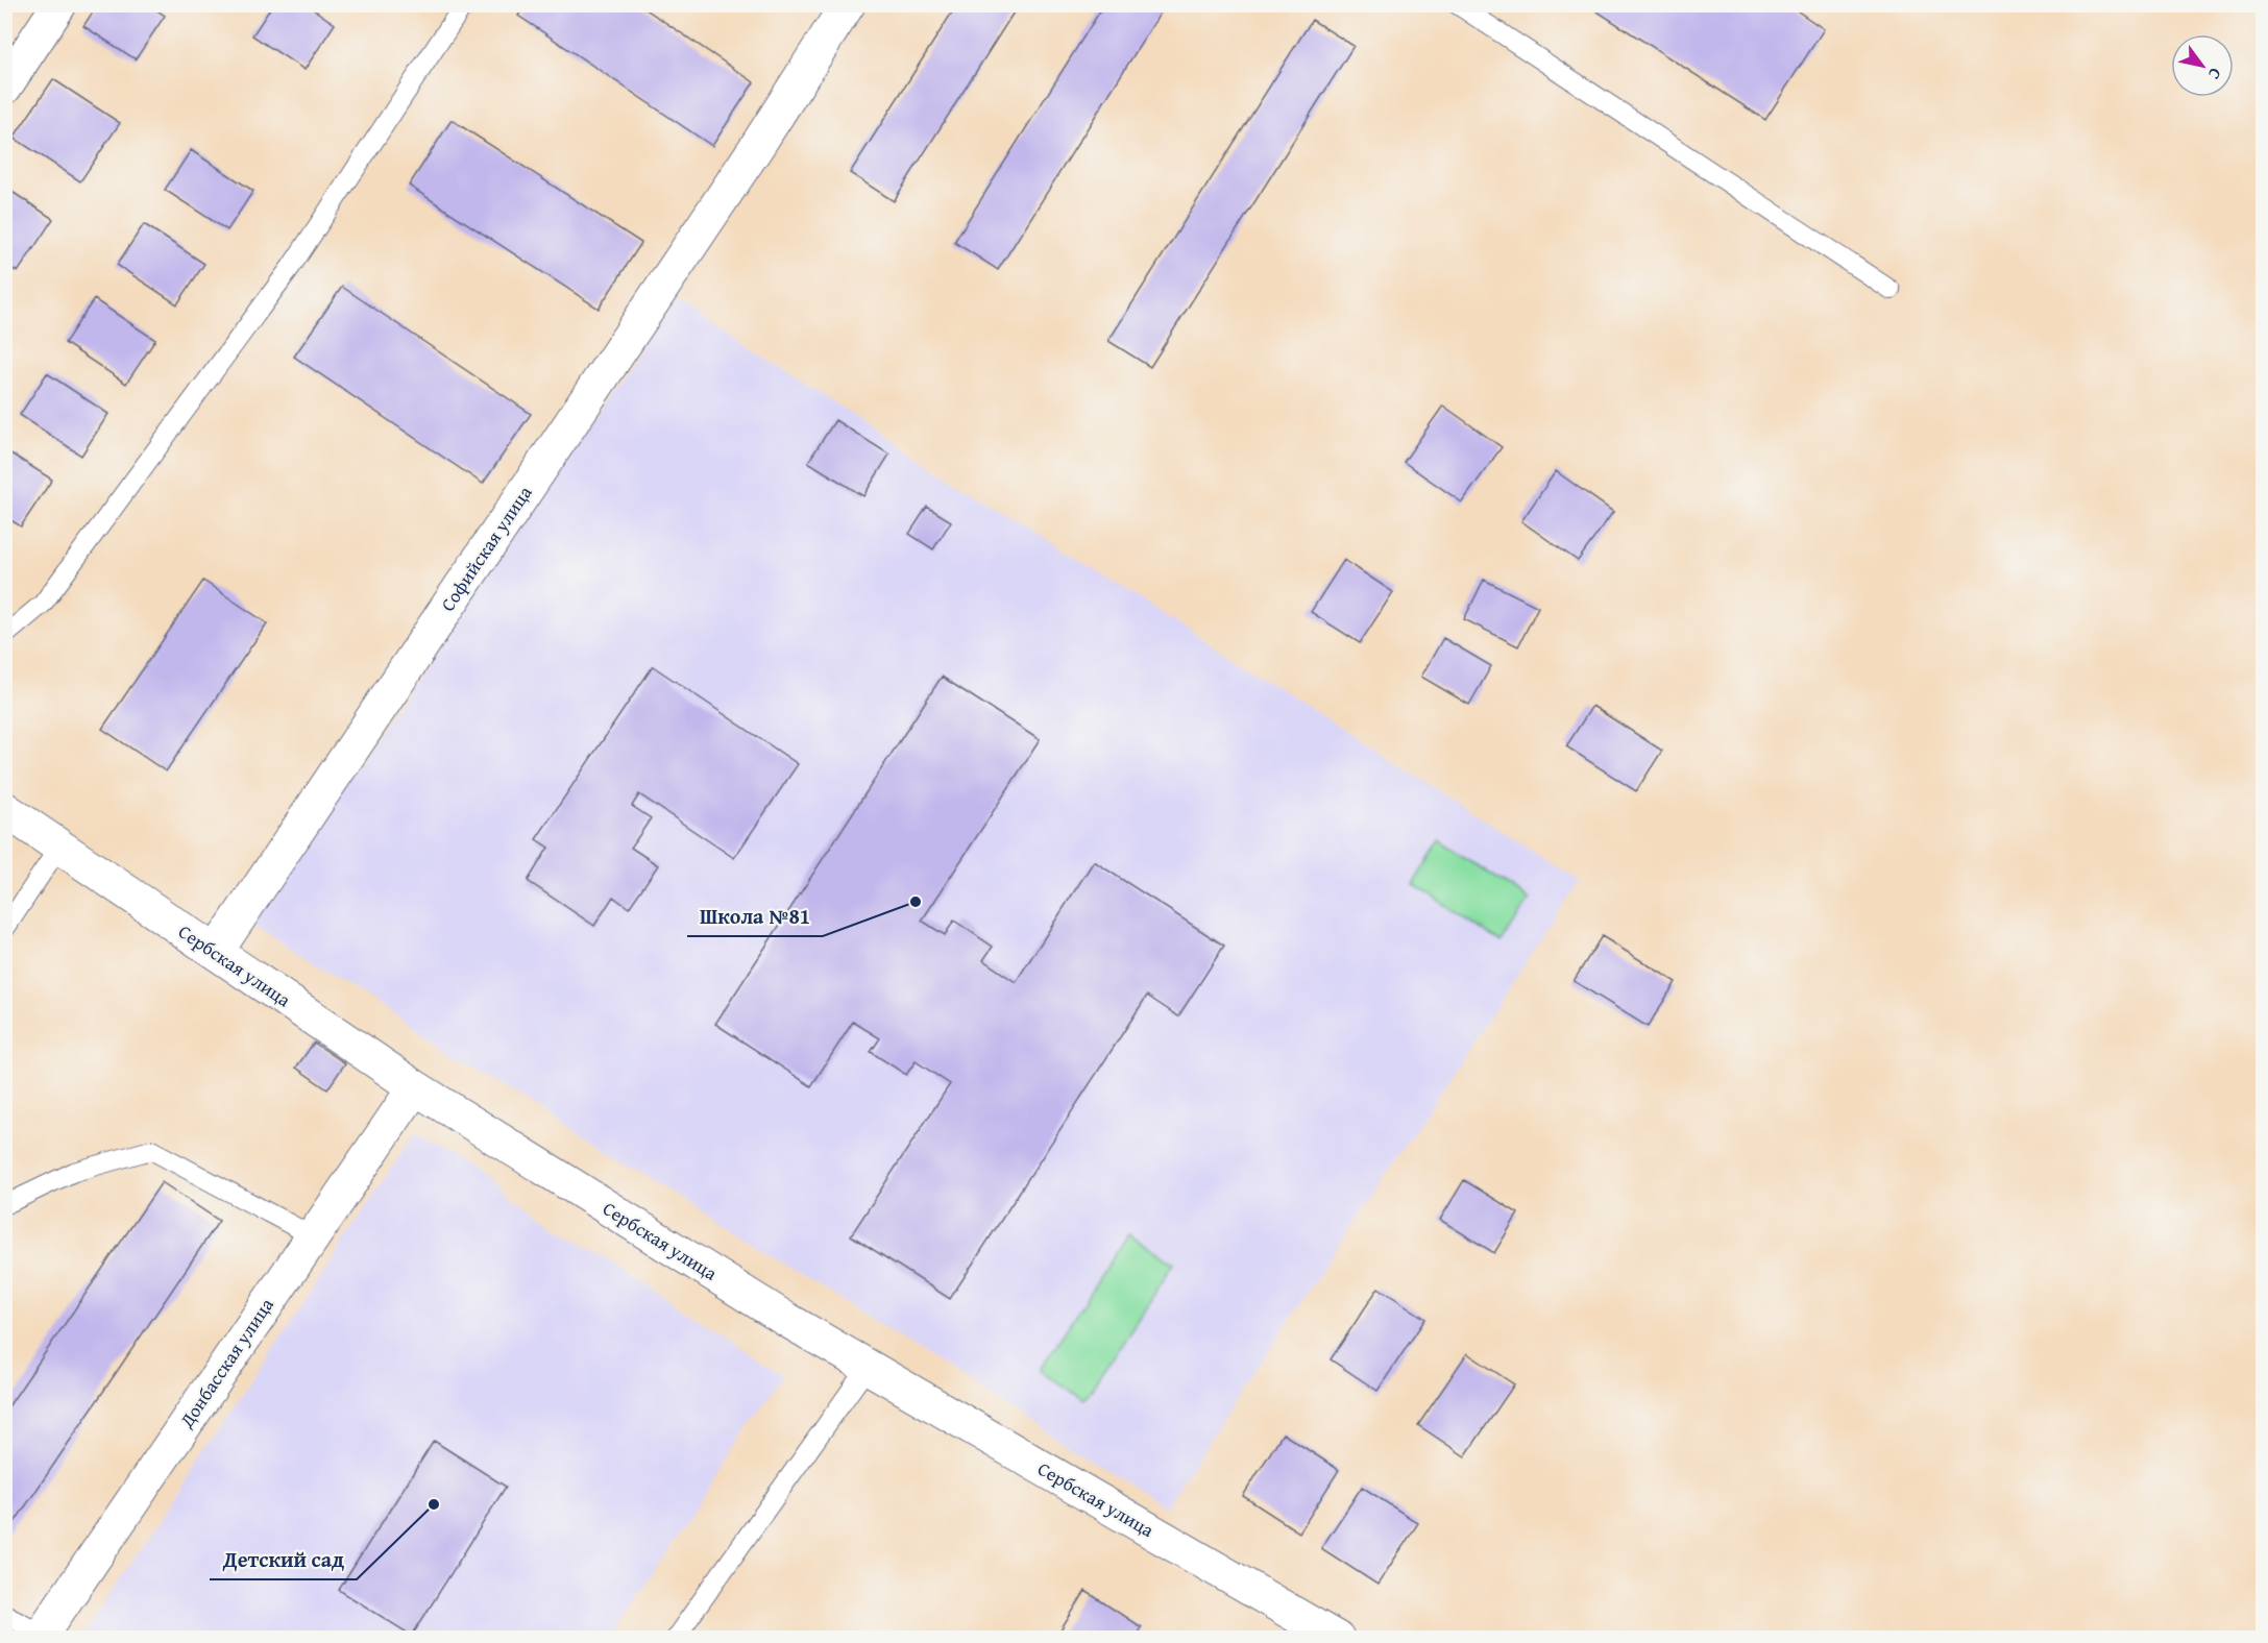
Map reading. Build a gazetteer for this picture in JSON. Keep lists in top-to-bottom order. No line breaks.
{"streets":{"street":["Софийская улица","Сербская улица","Донбасская улица"]},"crossings":[["Софийская улица","Сербская улица"],["Сербская улица","Донбасская улица"]],"places":["Школа №81","Детский сад"],"north":"bottom right"}
